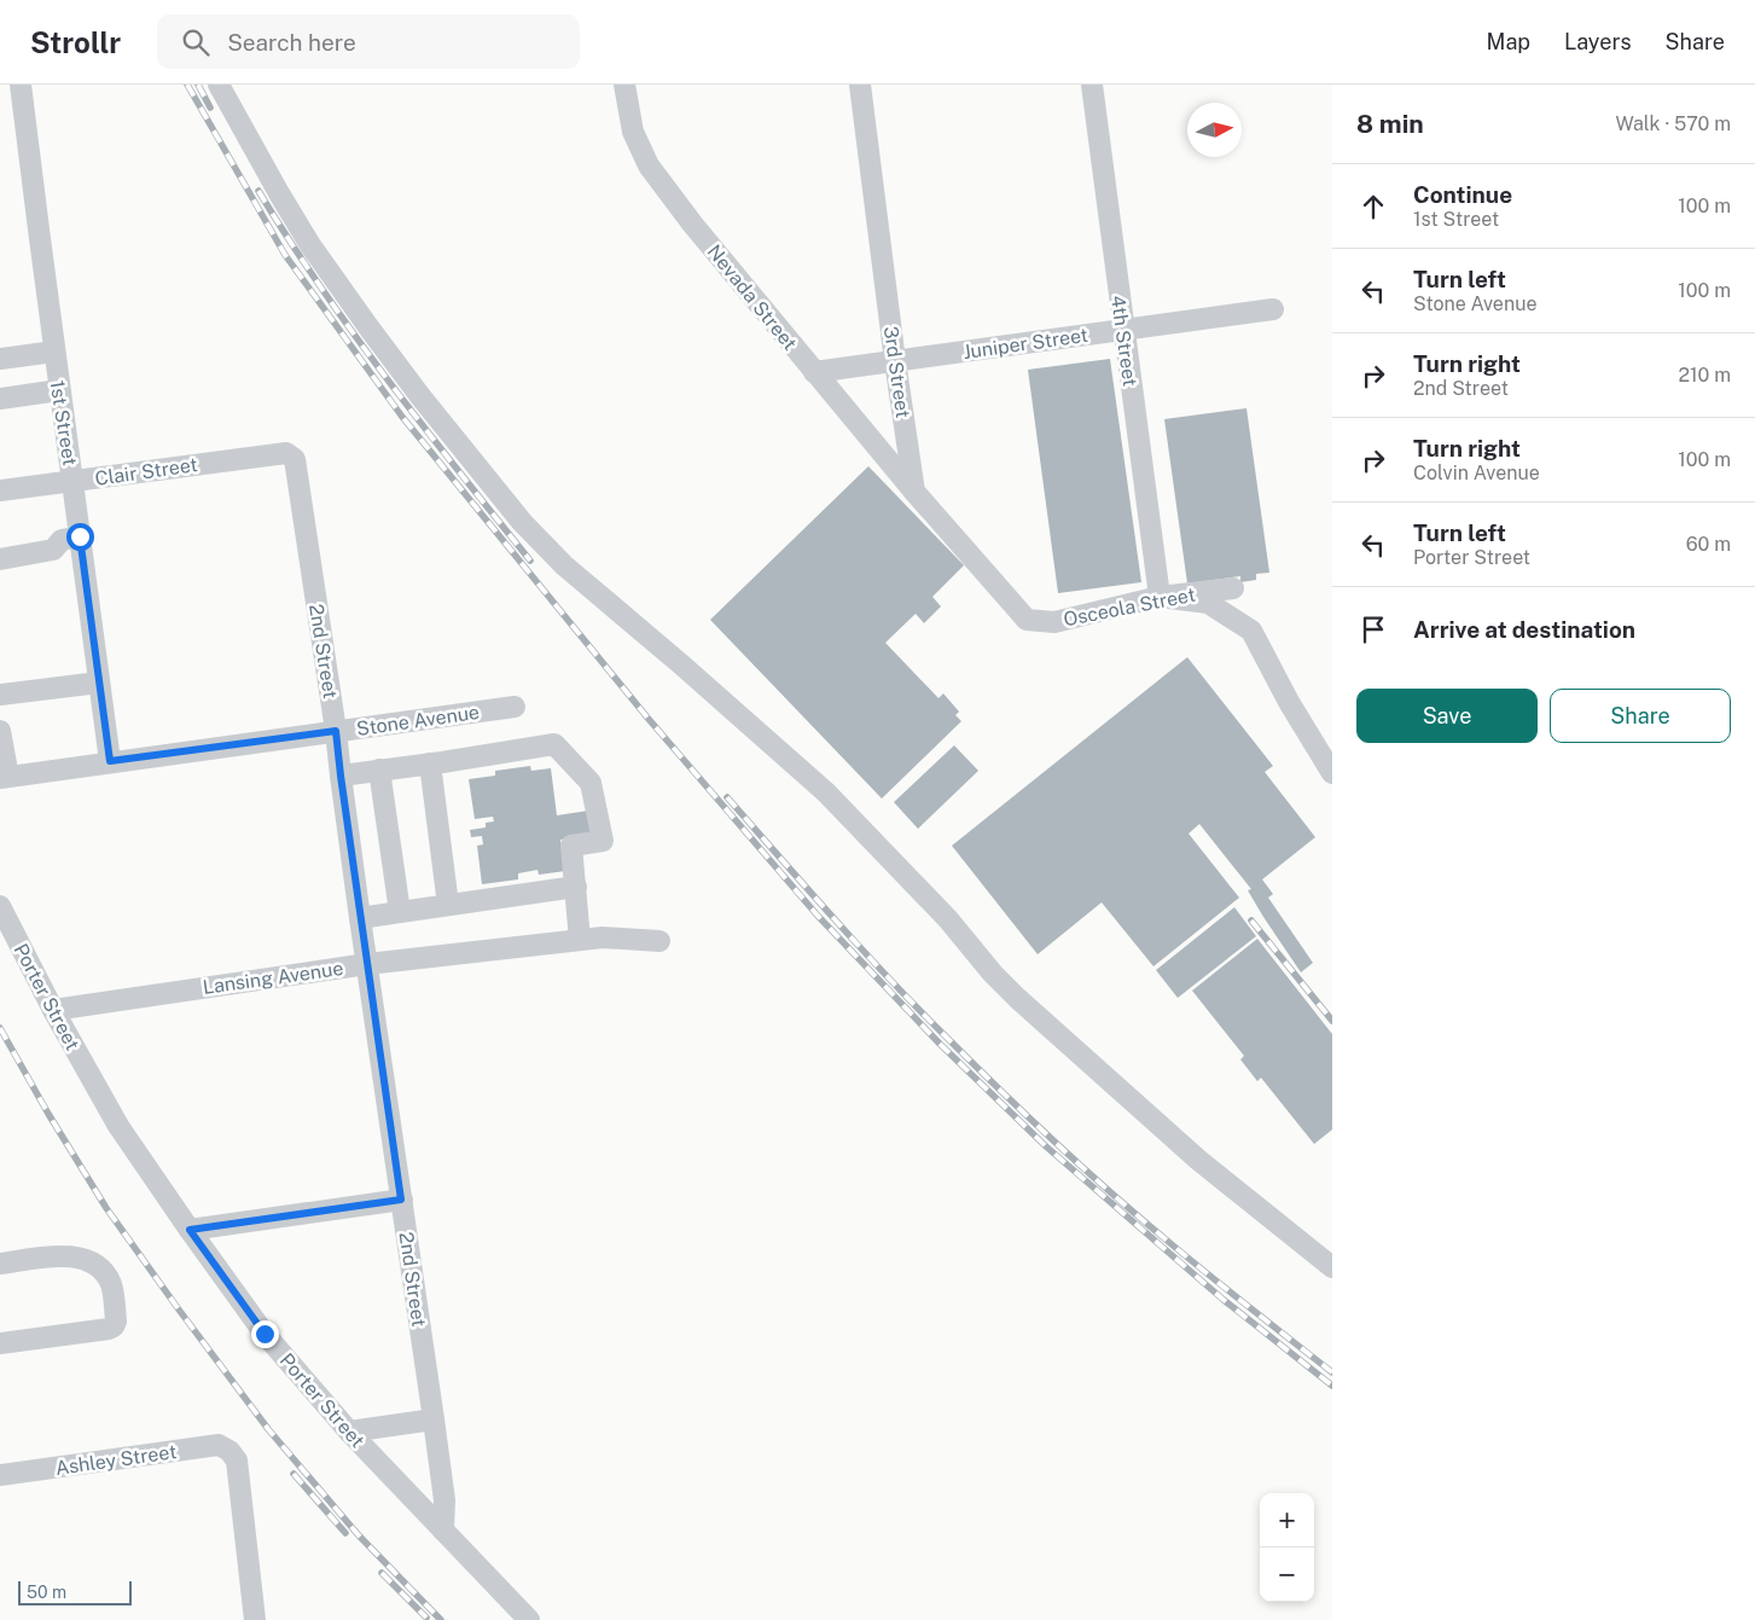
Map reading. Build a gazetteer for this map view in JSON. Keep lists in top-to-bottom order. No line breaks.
{"streets":{"street":["Nevada Street","4th Street","Juniper Street","3rd Street","1st Street","Clair Street","Osceola Street","2nd Street","Stone Avenue","Lansing Avenue","Porter Street","Ashley Street"]},"crossings":[["Nevada Street","Juniper Street"],["Nevada Street","3rd Street"],["Nevada Street","Osceola Street"],["4th Street","Juniper Street"],["4th Street","Osceola Street"],["Juniper Street","3rd Street"],["3rd Street","Osceola Street"],["1st Street","Clair Street"],["1st Street","Stone Avenue"],["Clair Street","2nd Street"],["2nd Street","Stone Avenue"],["2nd Street","Lansing Avenue"],["2nd Street","Porter Street"],["Lansing Avenue","Porter Street"]],"scale_bar":"50 m","north":"right","page":{"header":"Strollr","search":"Search here","nav":["Map","Layers","Share"],"heading":["8 min","Walk · 570 m"],"list":[["Continue","1st Street","100 m"],["Turn left","Stone Avenue","100 m"],["Turn right","2nd Street","210 m"],["Turn right","Colvin Avenue","100 m"],["Turn left","Porter Street","60 m"],"Arrive at destination"],"buttons":["Save","Share"],"map_buttons":["+","−"],"scale":"50 m"}}
